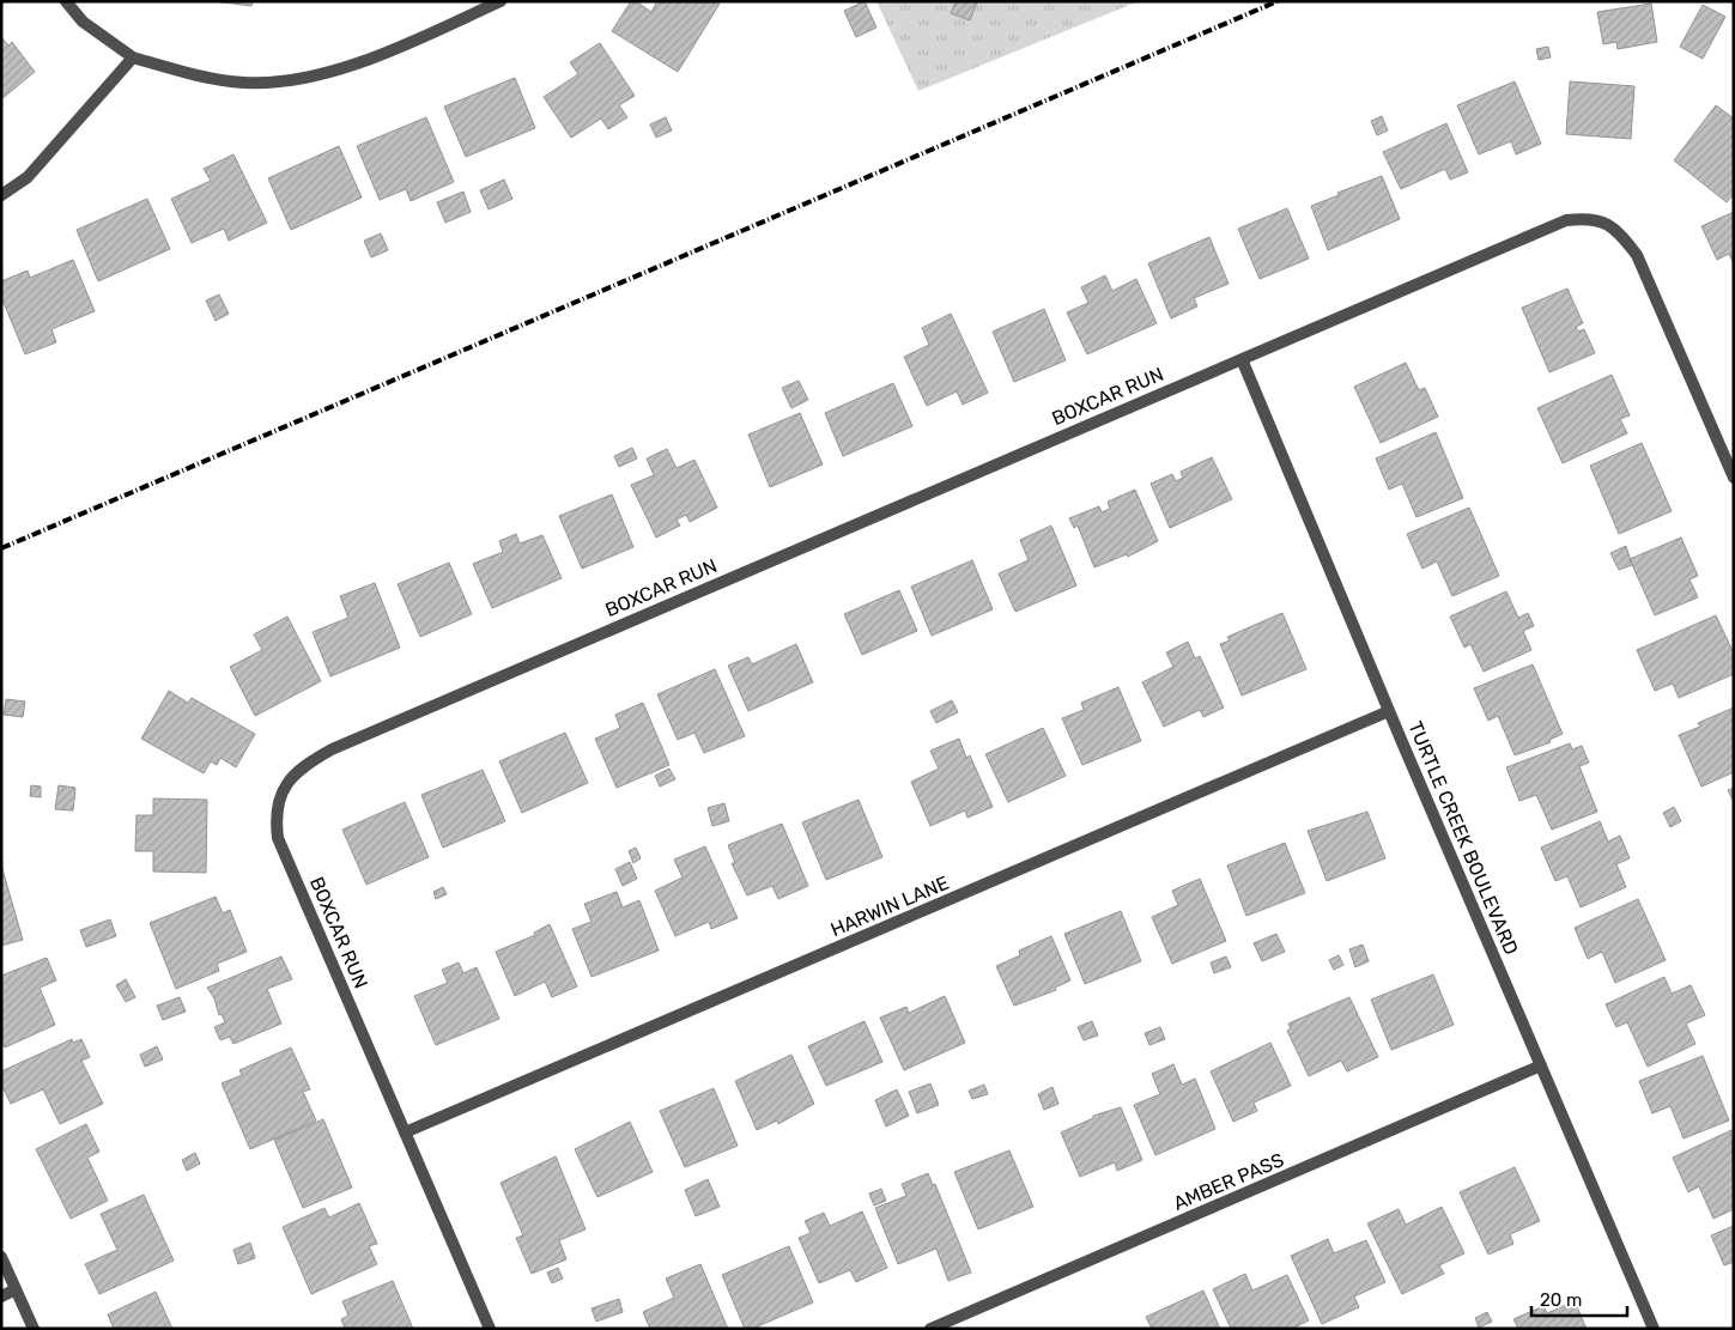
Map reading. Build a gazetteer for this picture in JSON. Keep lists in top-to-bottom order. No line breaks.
{"streets":{"street":["BOXCAR RUN","TURTLE CREEK BOULEVARD","HARWIN LANE","AMBER PASS"]},"crossings":[["BOXCAR RUN","TURTLE CREEK BOULEVARD"],["BOXCAR RUN","HARWIN LANE"],["TURTLE CREEK BOULEVARD","HARWIN LANE"],["TURTLE CREEK BOULEVARD","AMBER PASS"]],"scale_bar":"20 m"}
